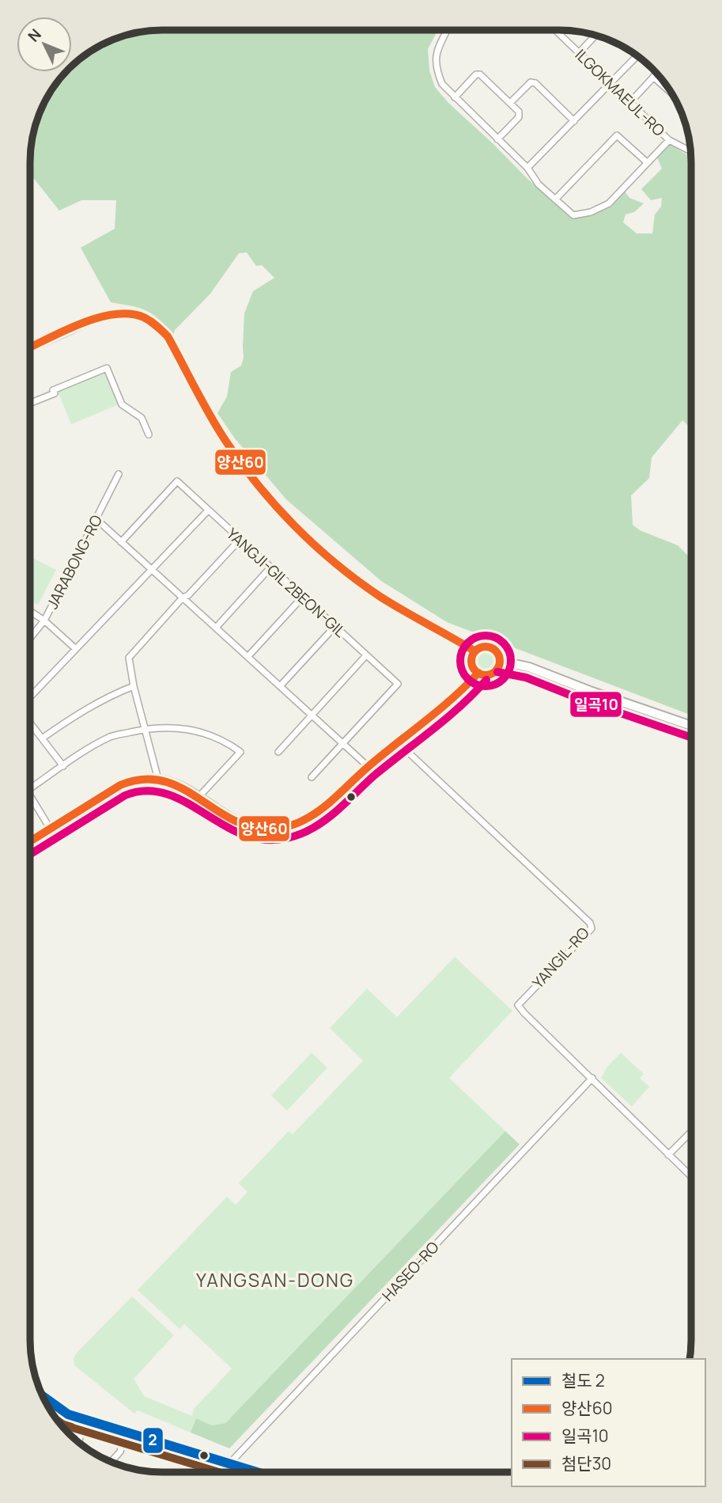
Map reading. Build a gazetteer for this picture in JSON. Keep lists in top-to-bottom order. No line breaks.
{"streets":{"street":["ILGOKMAEUL-RO","JARABONG-RO","YANGJI-GIL 2BEON-GIL","YANGIL-RO","HASEO-RO"]},"crossings":[["YANGIL-RO","HASEO-RO"]],"districts":["YANGSAN-DONG"],"lines":["transit line 양산60","transit line 일곡10","rail line 2","transit line 첨단30"],"legend":["철도 2","양산60","일곡10","첨단30"],"north":"top left"}
